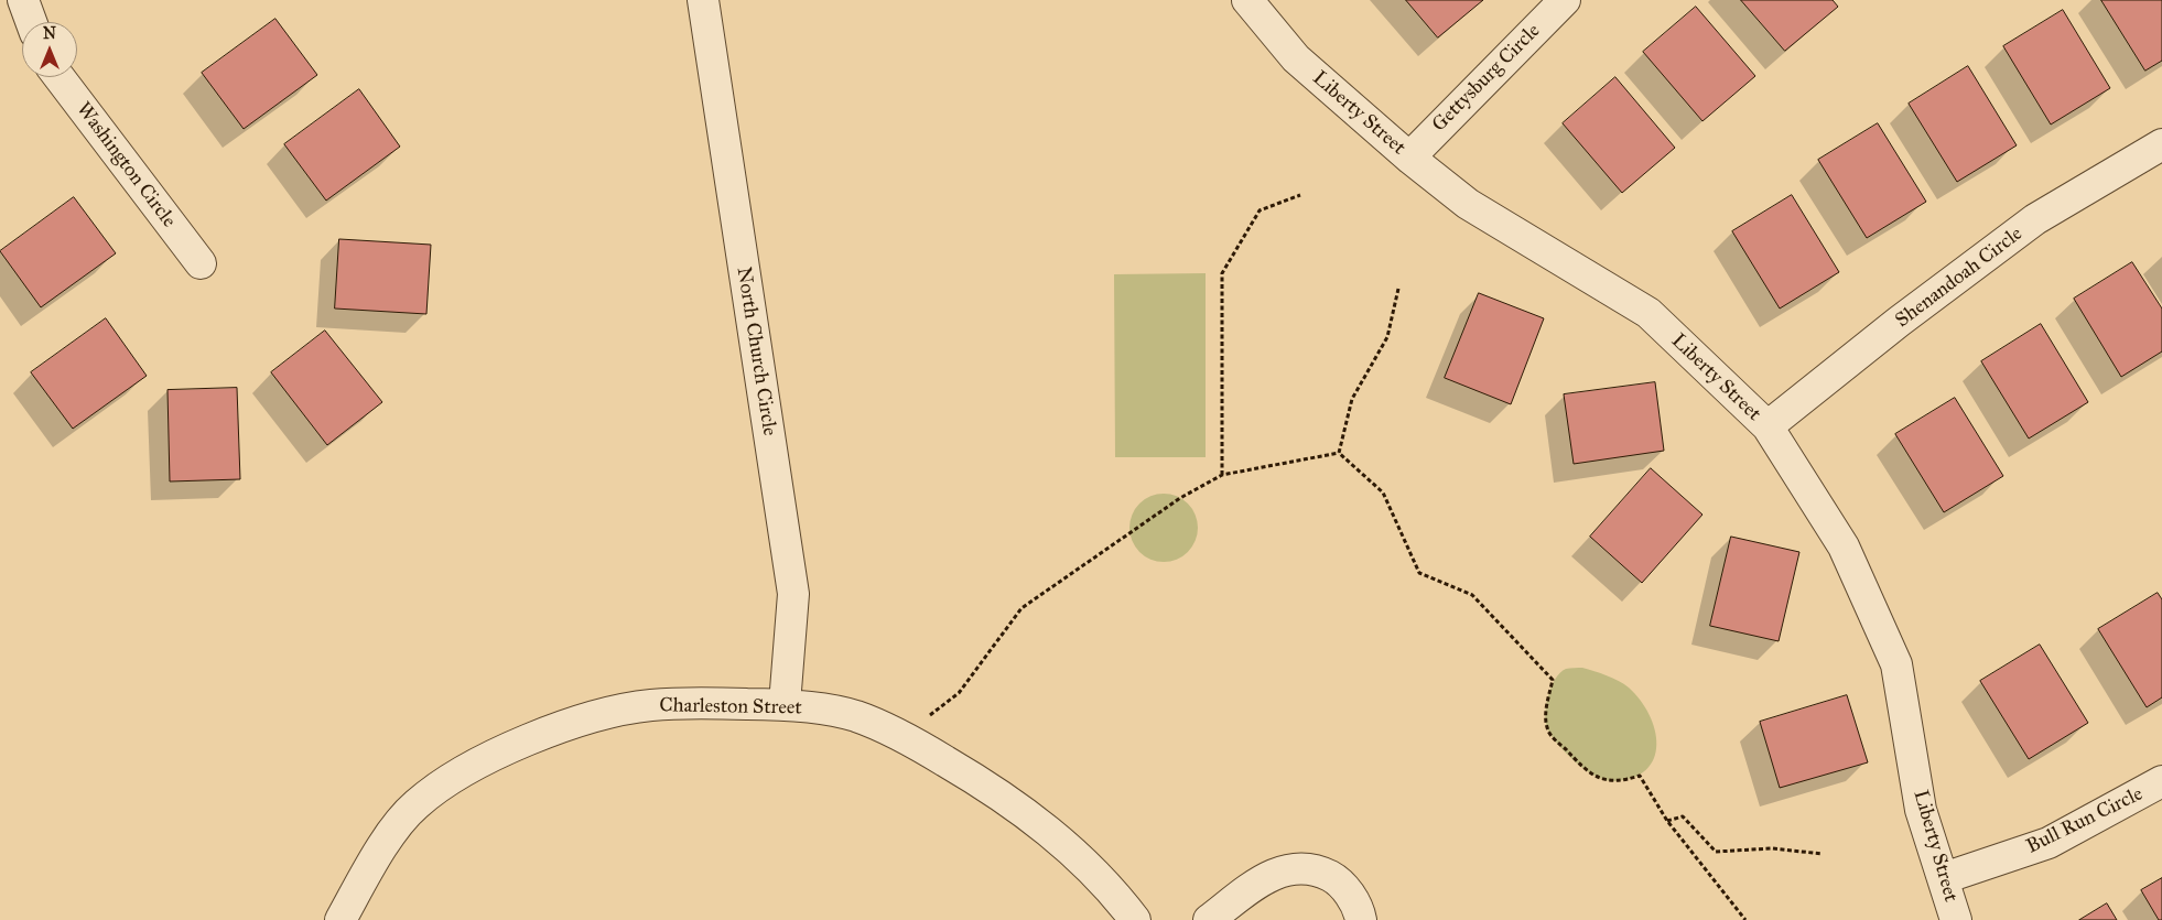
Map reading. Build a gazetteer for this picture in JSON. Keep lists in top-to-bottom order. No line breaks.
{"streets":{"street":["Gettysburg Circle","Liberty Street","Washington Circle","Shenandoah Circle","North Church Circle","Charleston Street","Bull Run Circle"]},"crossings":[["Gettysburg Circle","Liberty Street"],["Liberty Street","Shenandoah Circle"],["Liberty Street","Bull Run Circle"],["North Church Circle","Charleston Street"]],"north":"top"}
